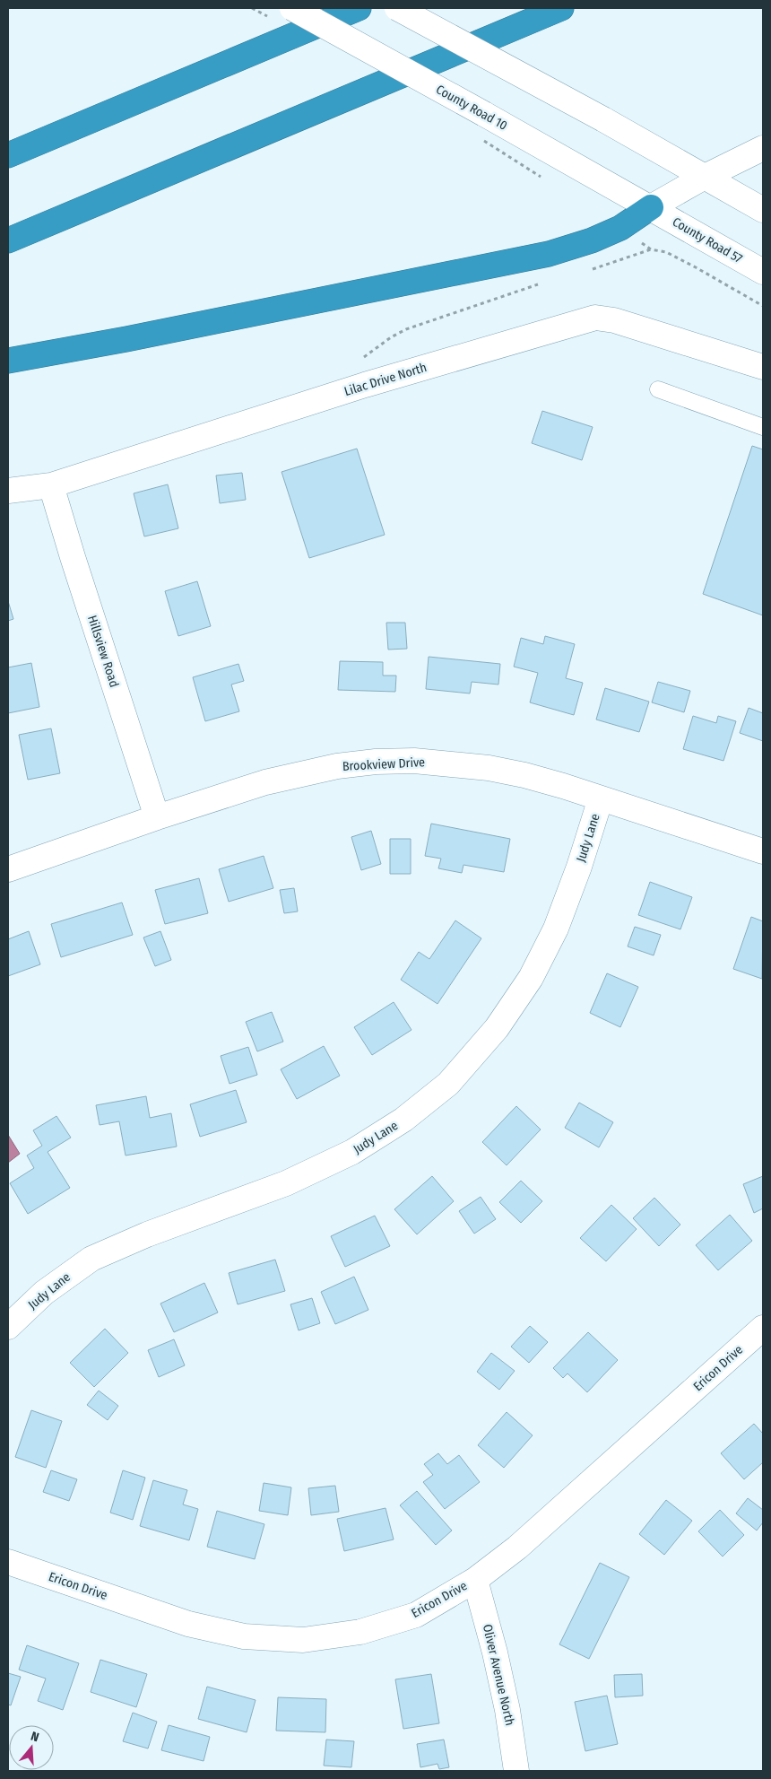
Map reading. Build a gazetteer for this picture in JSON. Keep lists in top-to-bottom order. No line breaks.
{"streets":{"street":["County Road 10","County Road 57","Lilac Drive North","Hillsview Road","Brookview Drive","Judy Lane","Ericon Drive","Oliver Avenue North"]},"crossings":[["County Road 10","County Road 57"],["Lilac Drive North","Hillsview Road"],["Hillsview Road","Brookview Drive"],["Brookview Drive","Judy Lane"],["Ericon Drive","Oliver Avenue North"]],"north":"top"}
